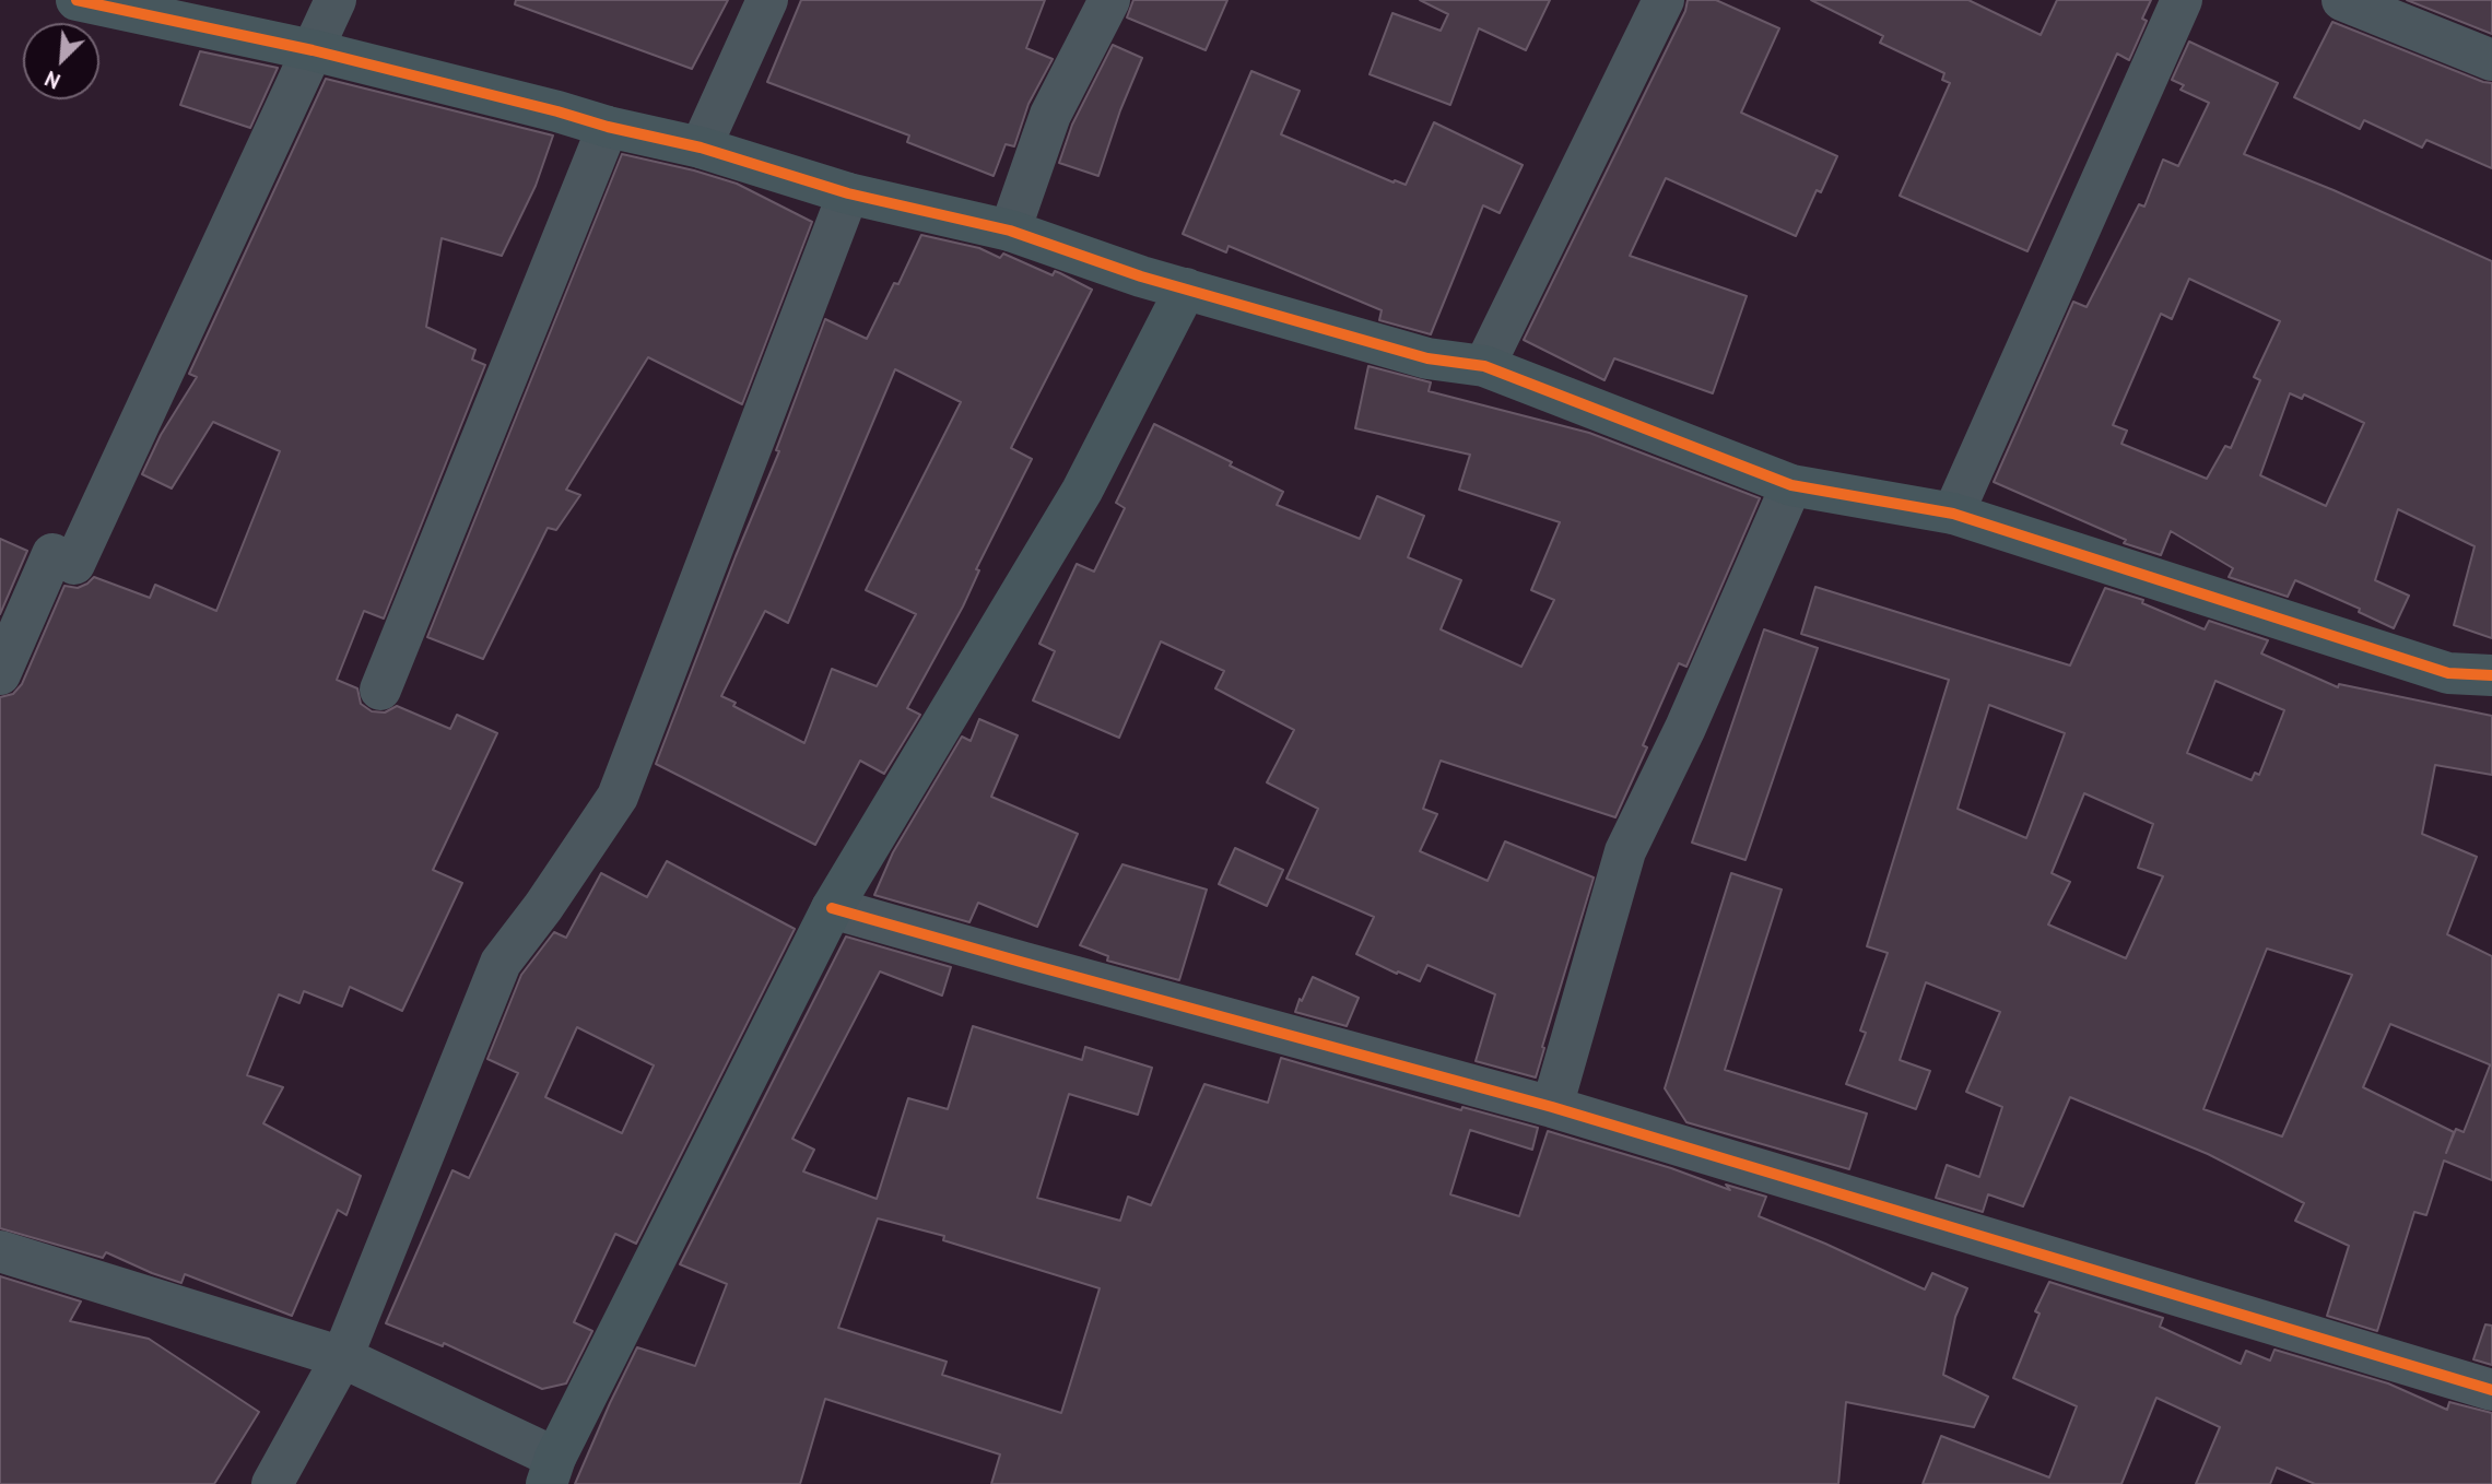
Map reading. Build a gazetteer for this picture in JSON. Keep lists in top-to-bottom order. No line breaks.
{"north":"bottom left"}
